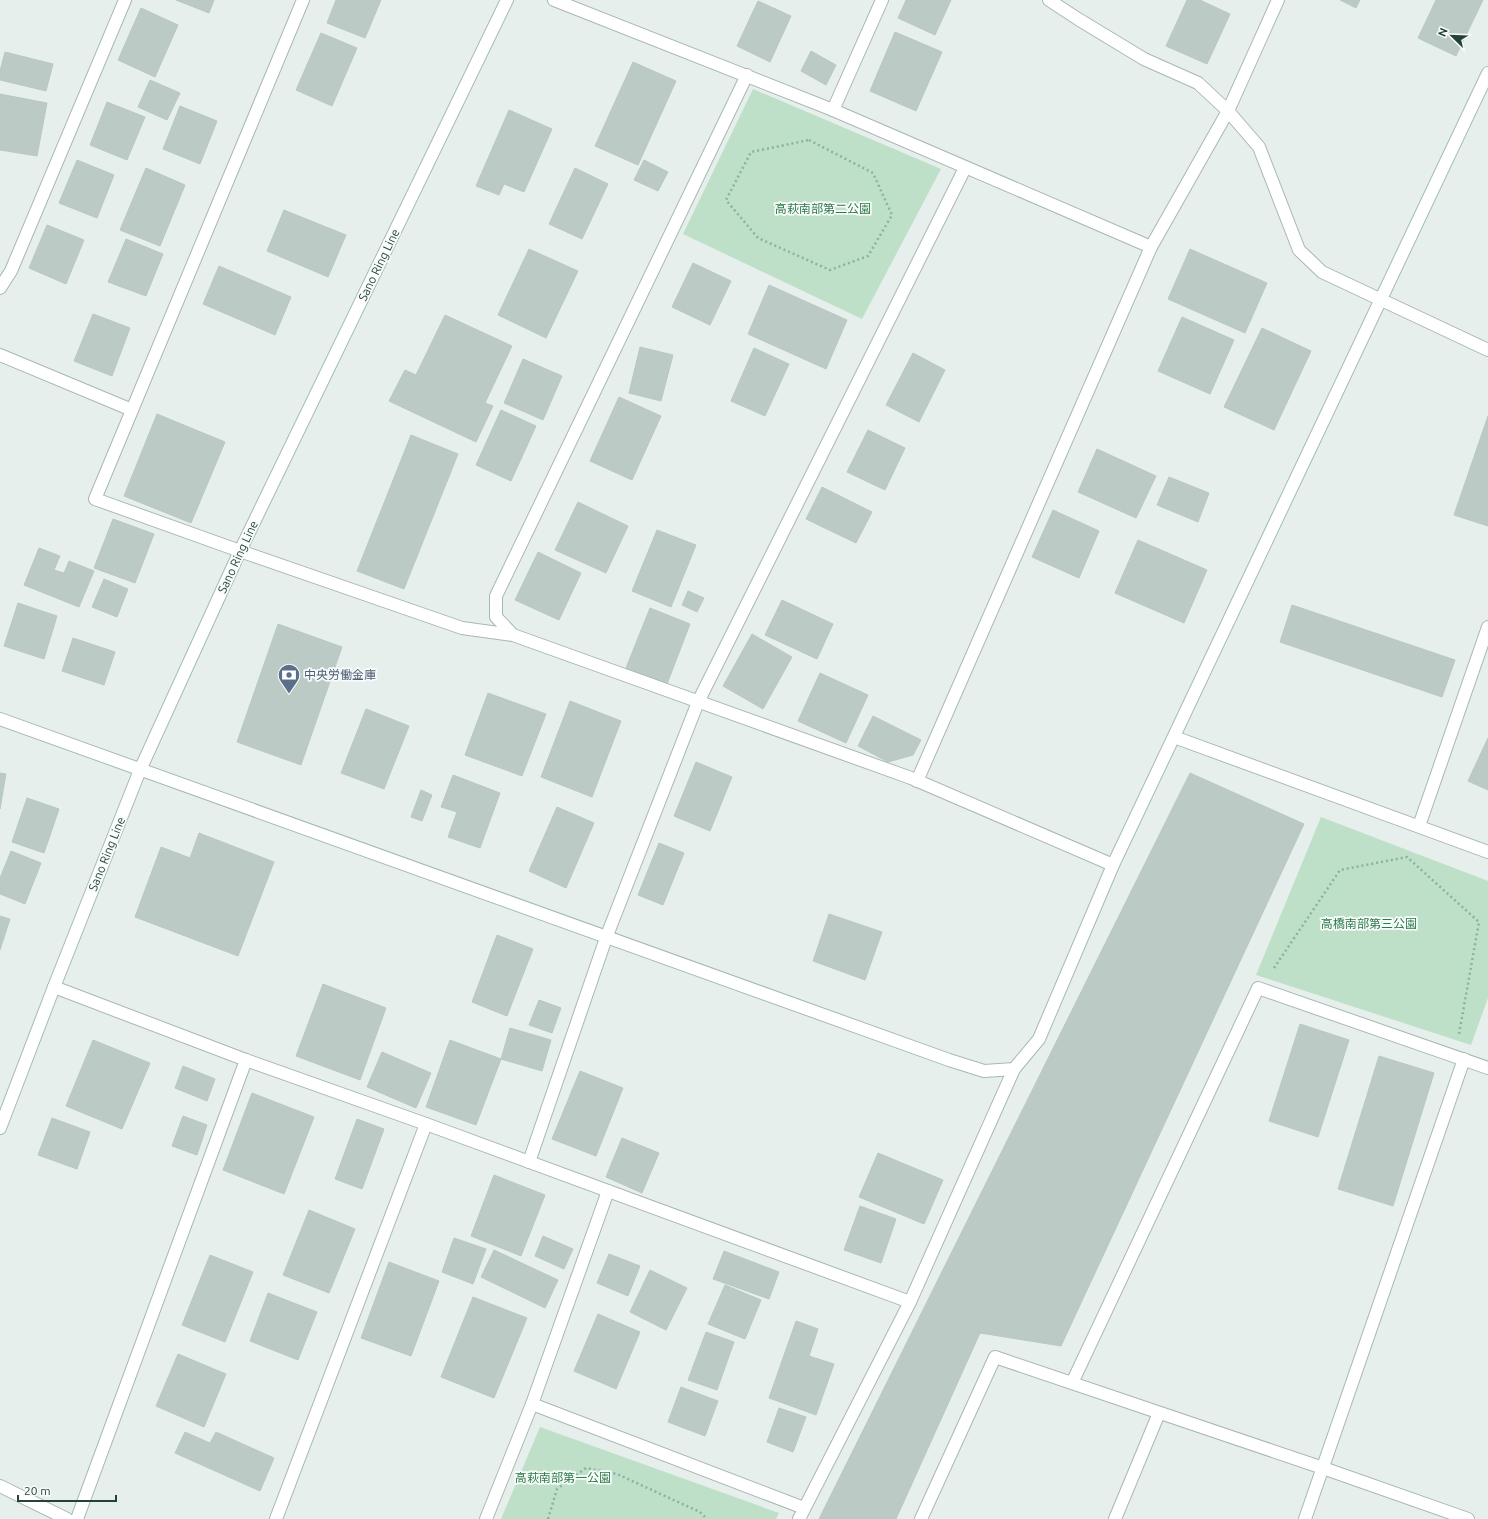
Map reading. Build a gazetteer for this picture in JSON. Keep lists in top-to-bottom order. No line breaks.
{"streets":{"street":["Sano Ring Line"]},"parks":["高萩南部第二公園","高橋南部第三公園","高萩南部第一公園"],"places":{"bank":["中央労働金庫"]},"scale_bar":"20 m","north":"top left"}
